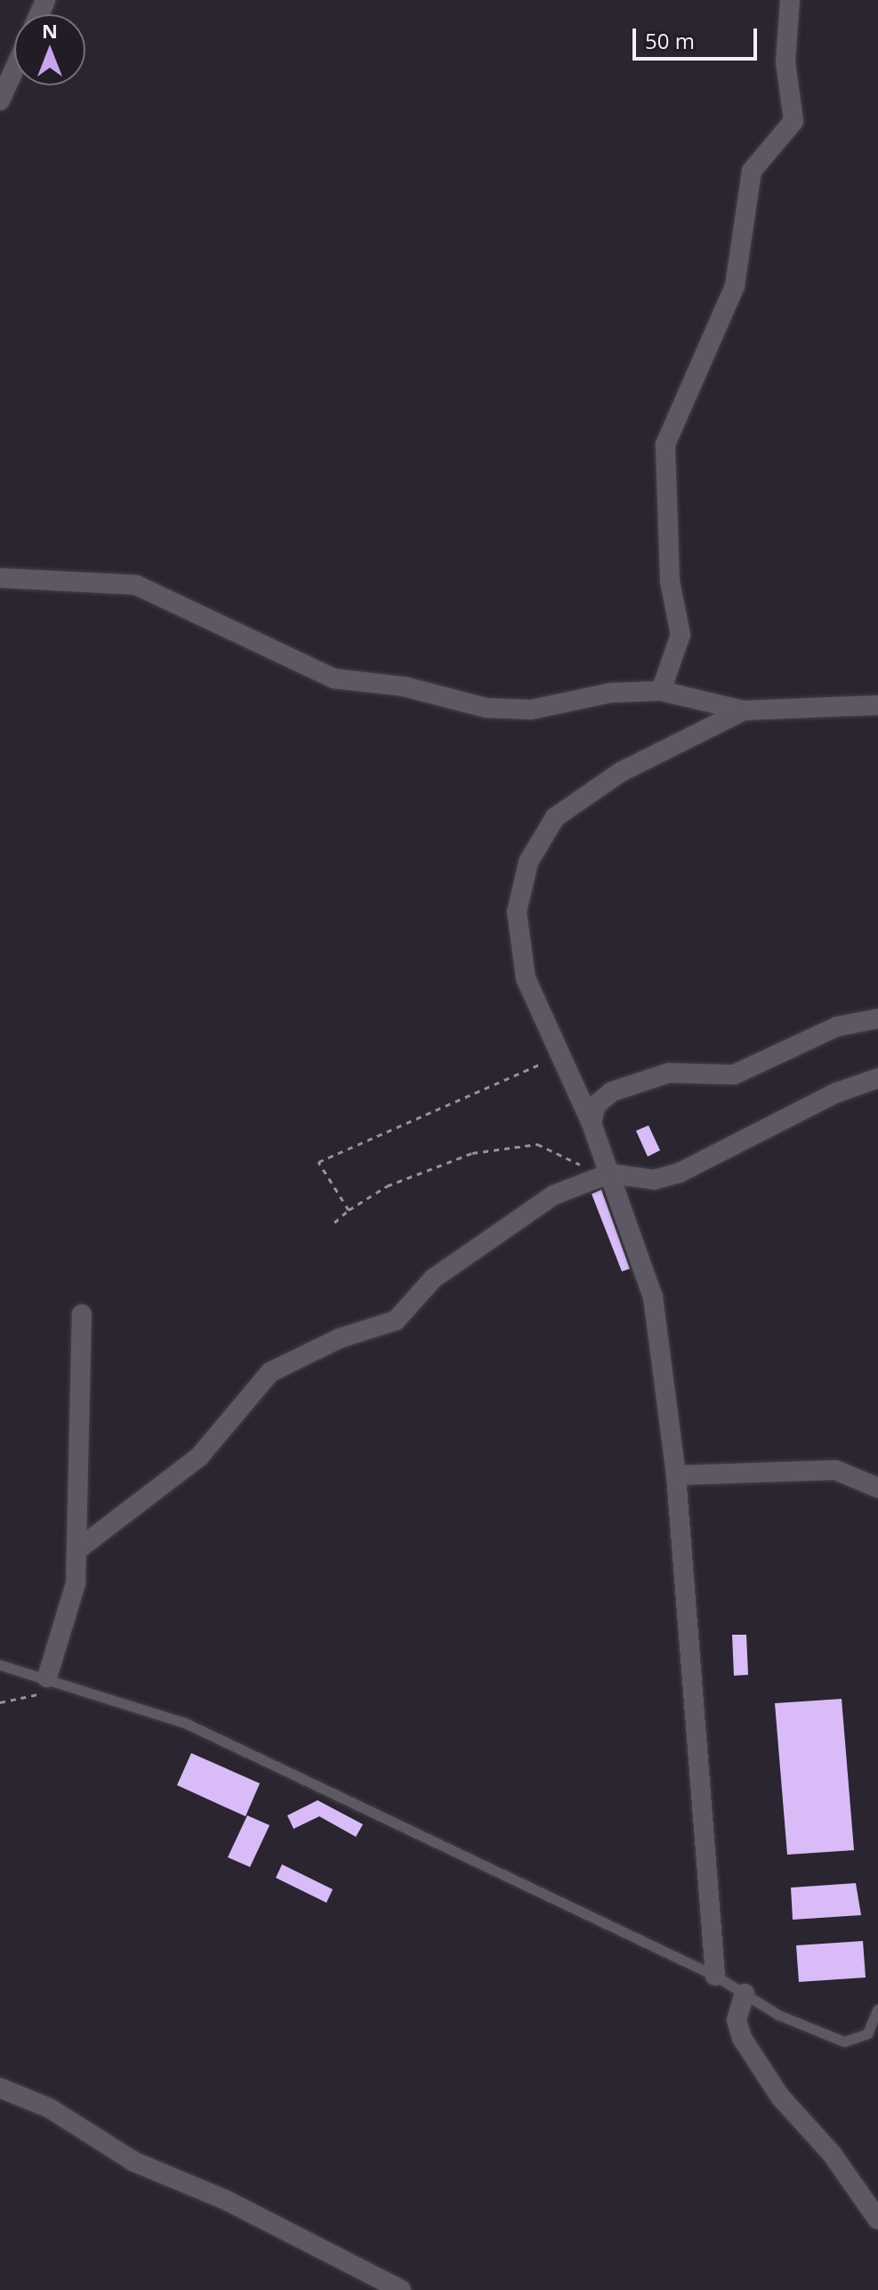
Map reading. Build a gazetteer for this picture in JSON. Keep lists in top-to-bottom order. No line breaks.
{"scale_bar":"50 m","north":"top"}
